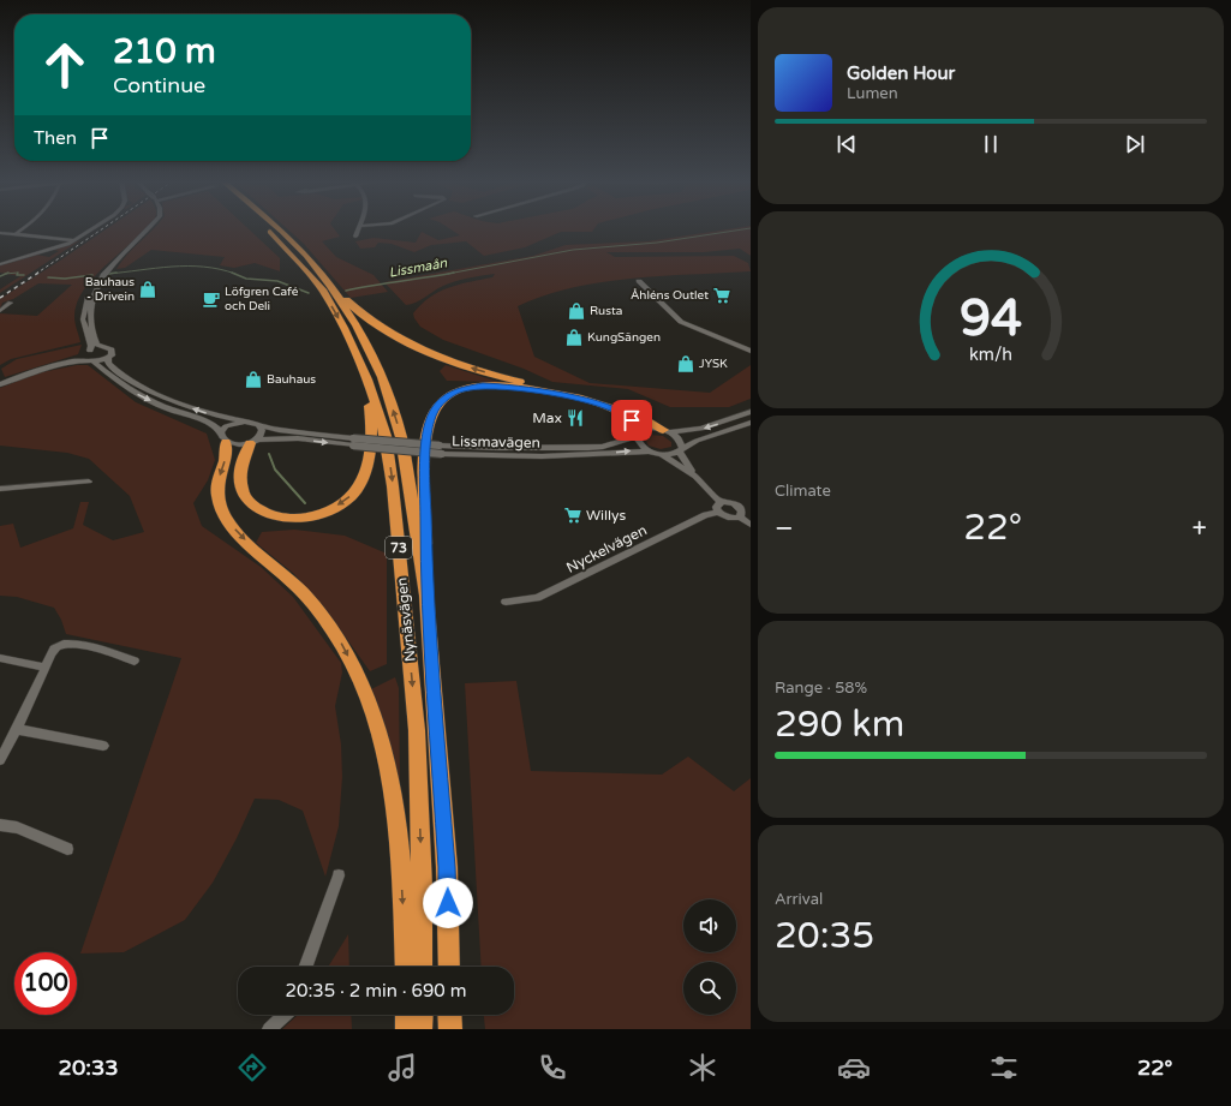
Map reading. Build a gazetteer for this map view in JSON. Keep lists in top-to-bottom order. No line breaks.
{"streets":{"highway":["73","Nynäsvägen"],"street":["Lissmavägen","Nyckelvägen"]},"water":["Lissmaån"],"places":{"shop":["Bauhaus - Drivein","Rusta","KungSängen","JYSK","Bauhaus"],"supermarket":["Åhléns Outlet","Willys"],"cafe":["Löfgren Café och Deli"],"restaurant":["Max"]},"page":{"turn":["210 m","Continue"],"song":["Golden Hour","Lumen"],"then":"Then","tile":["Climate",["Range · 58%","290 km"],["Arrival","20:35"]],"heat":["−","22°","+"],"limit":"100","trip":"20:35 · 2 min · 690 m","tabs":["20:33","22°"],"gauge":["94","km/h"]}}
